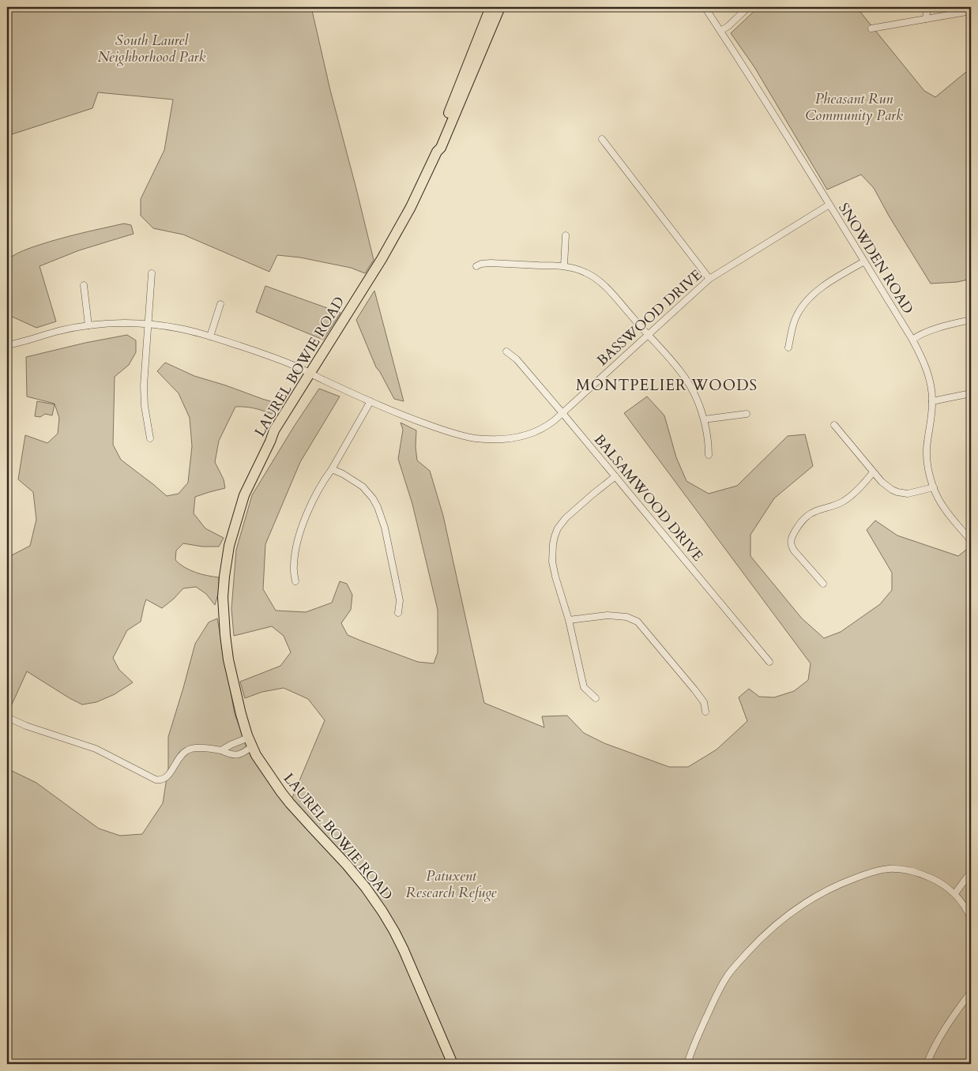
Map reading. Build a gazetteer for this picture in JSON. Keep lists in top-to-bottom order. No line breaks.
{"streets":{"main road":["LAUREL BOWIE ROAD"],"street":["SNOWDEN ROAD","BASSWOOD DRIVE","BALSAMWOOD DRIVE"]},"crossings":[["SNOWDEN ROAD","BASSWOOD DRIVE"],["BASSWOOD DRIVE","LAUREL BOWIE ROAD"],["BASSWOOD DRIVE","BALSAMWOOD DRIVE"]],"districts":["MONTPELIER WOODS"],"parks":["South Laurel Neighborhood Park","Pheasant Run Community Park","Patuxent Research Refuge"]}
